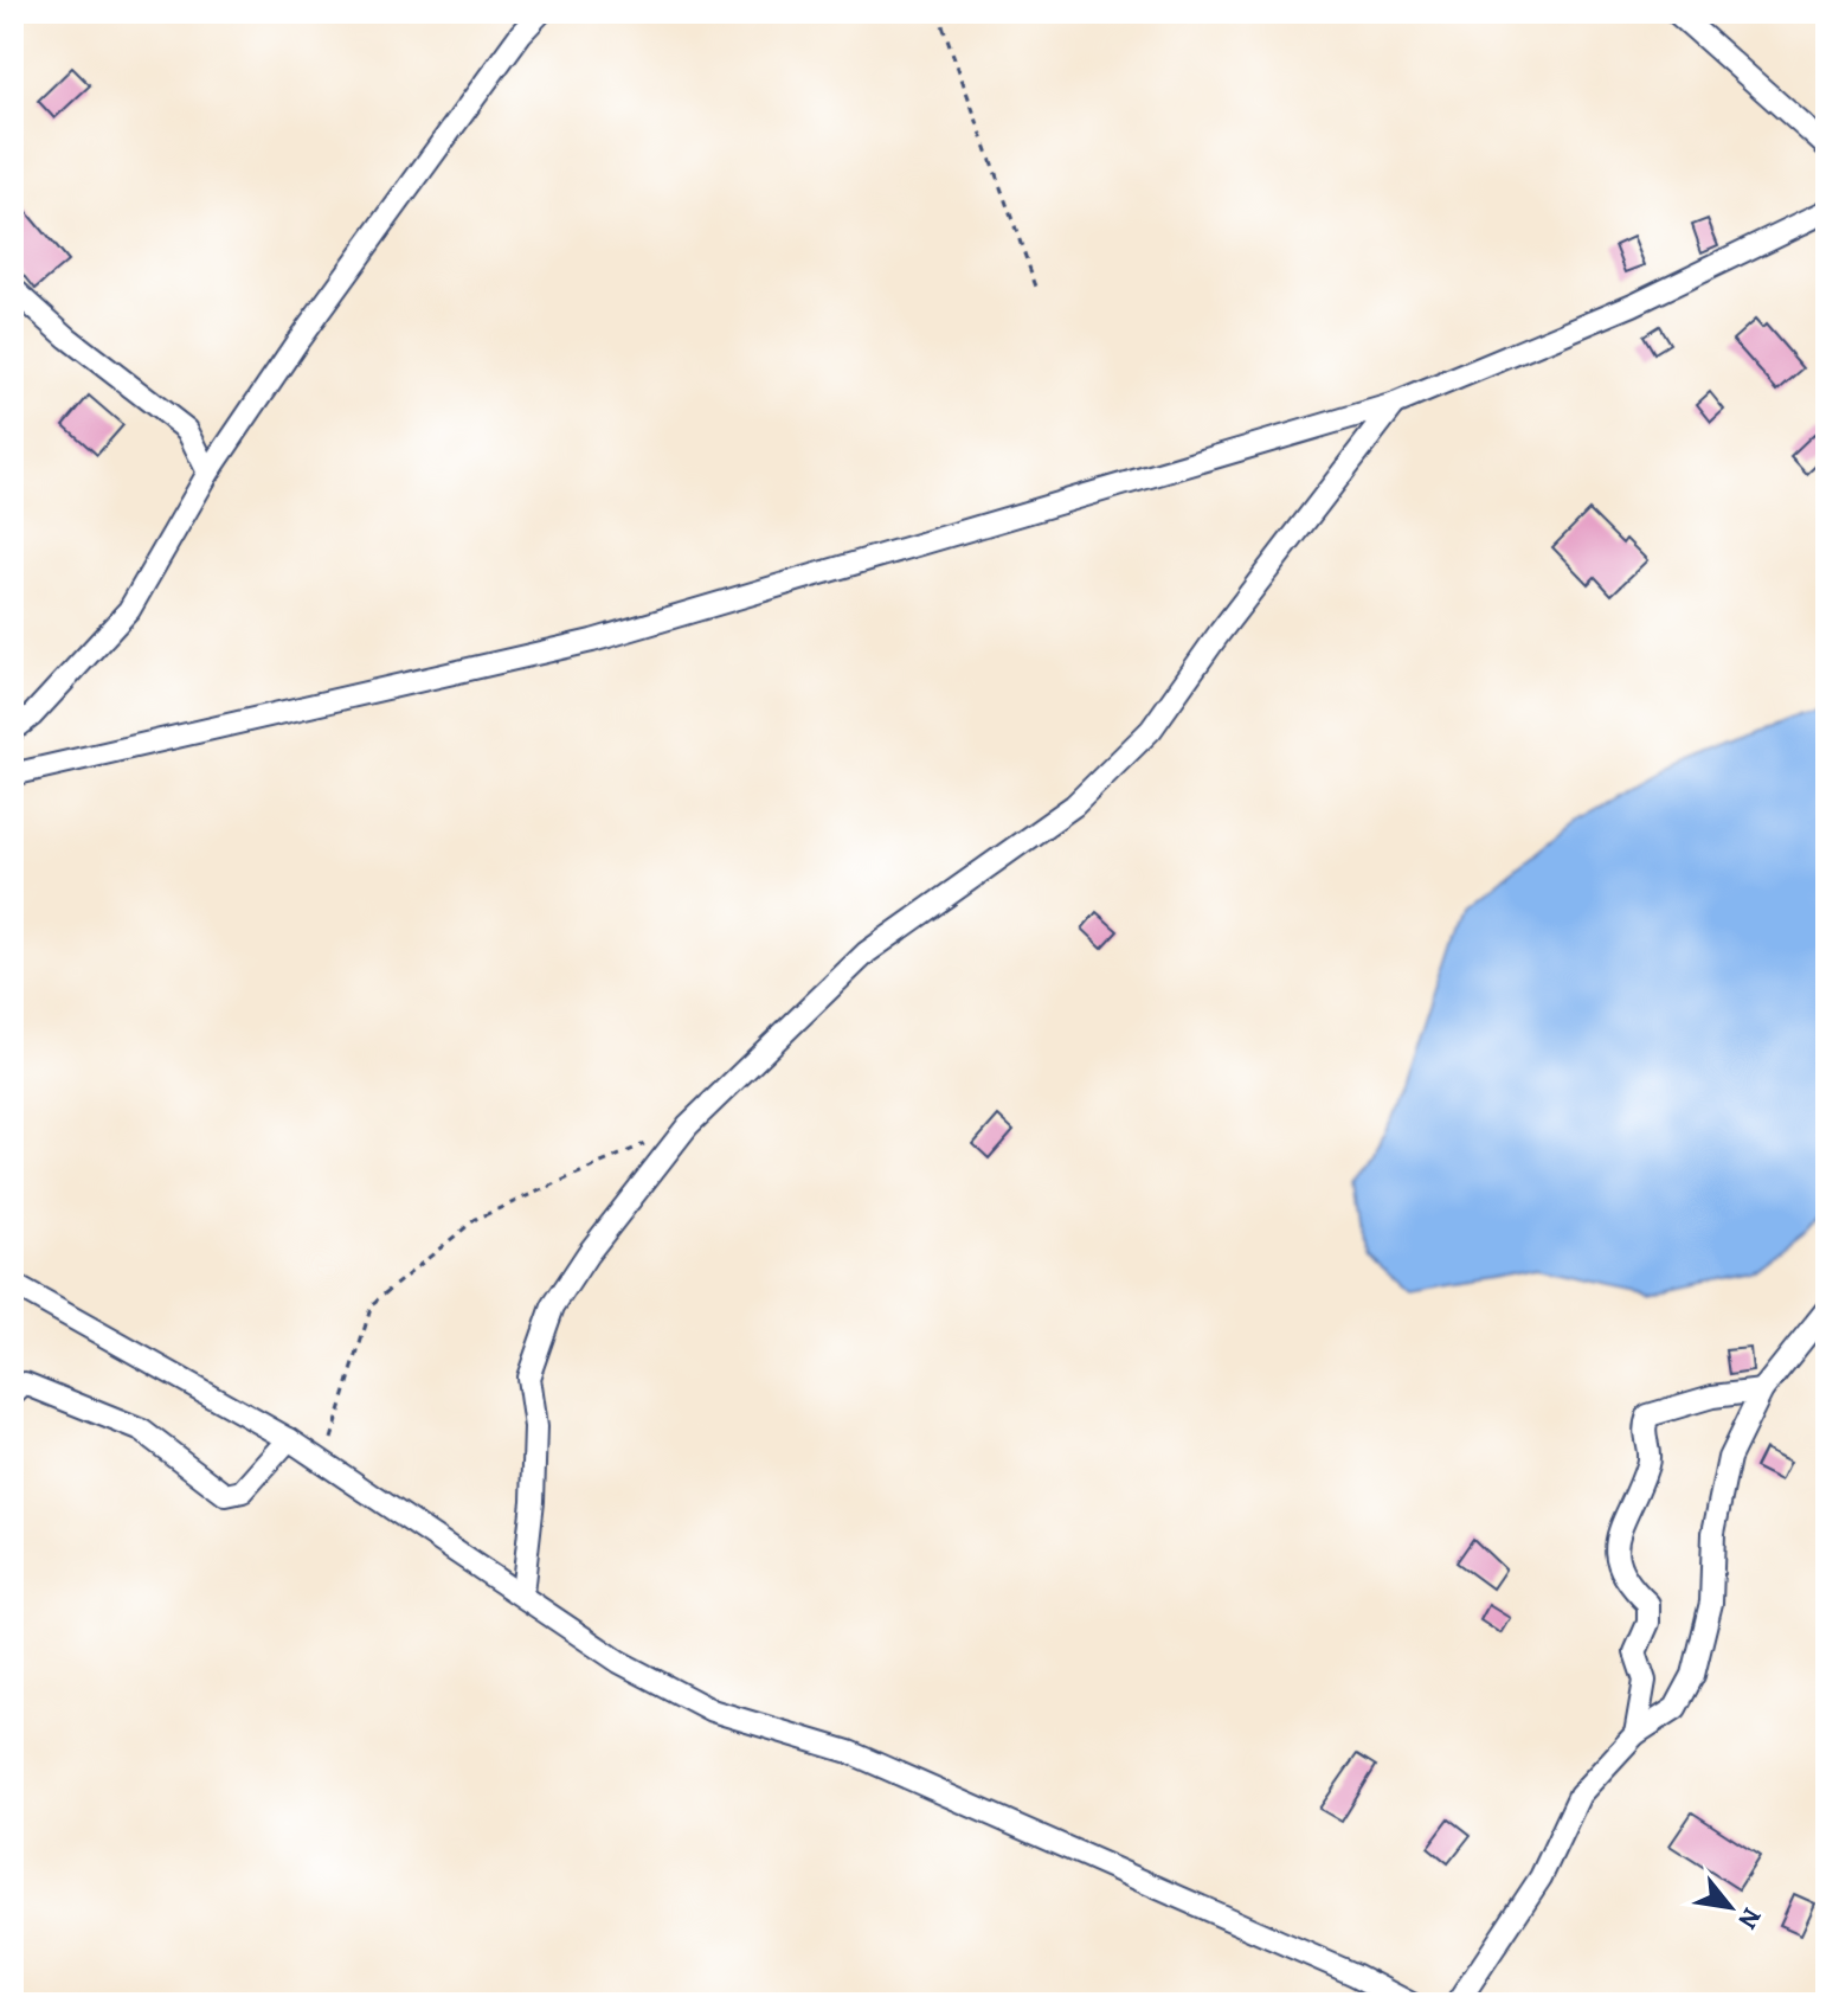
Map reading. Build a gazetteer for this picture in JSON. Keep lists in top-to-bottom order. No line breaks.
{"north":"bottom right"}
